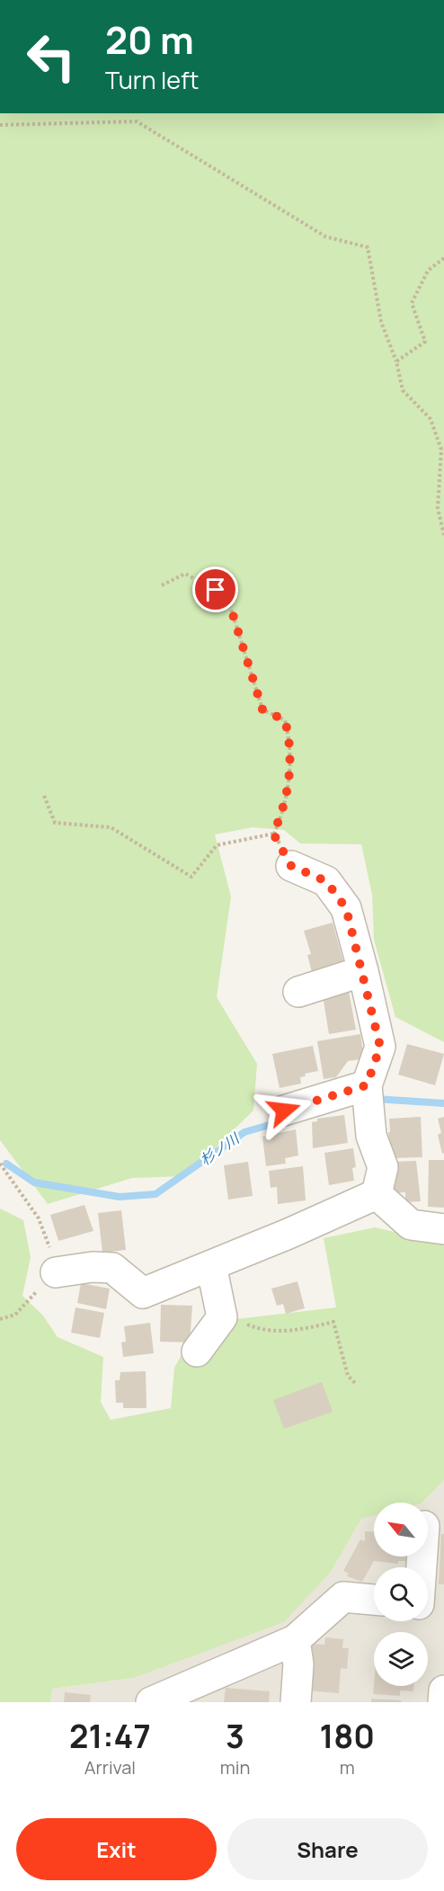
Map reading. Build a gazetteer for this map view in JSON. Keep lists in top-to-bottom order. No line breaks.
{"water":["杉ノ川"],"north":"top left","page":{"turn":["20 m","Turn left"],"eta":["21:47","Arrival","3","min","180","m"],"buttons":["Exit","Share"]}}
